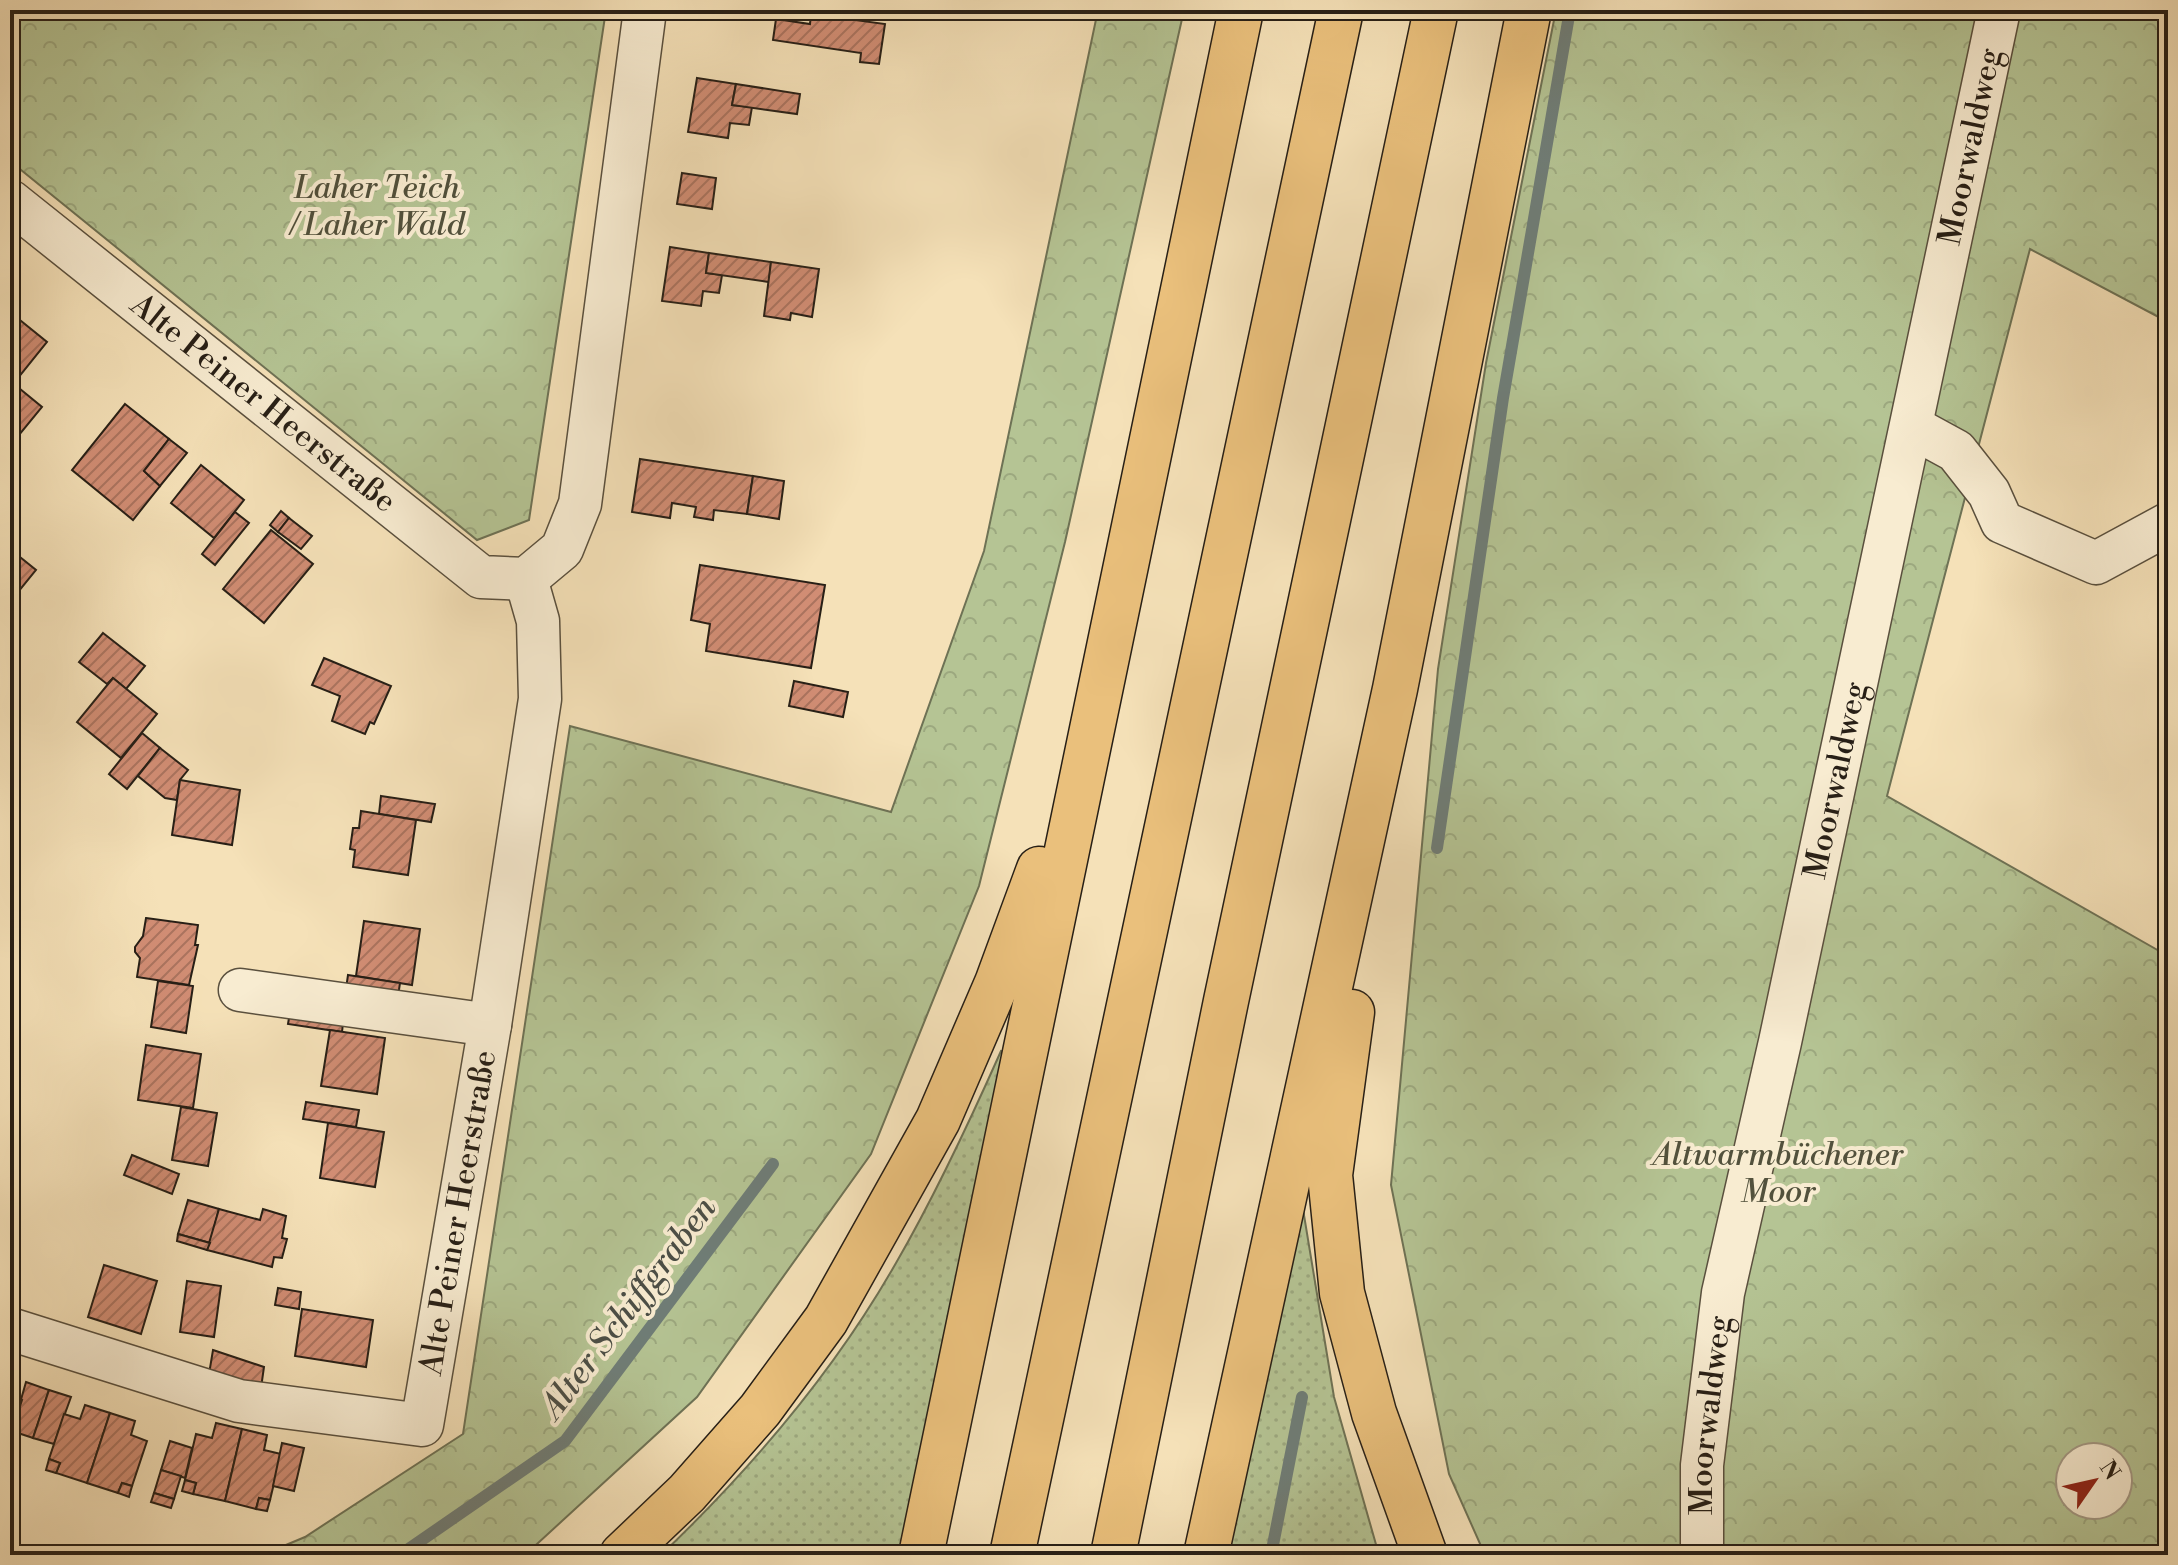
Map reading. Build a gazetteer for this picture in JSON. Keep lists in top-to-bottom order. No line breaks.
{"streets":{"street":["Moorwaldweg","Alte Peiner Heerstraße"]},"water":["Alter Schiffgraben"],"parks":["Laher Teich / Laher Wald","Altwarmbüchener Moor"],"north":"top right"}
